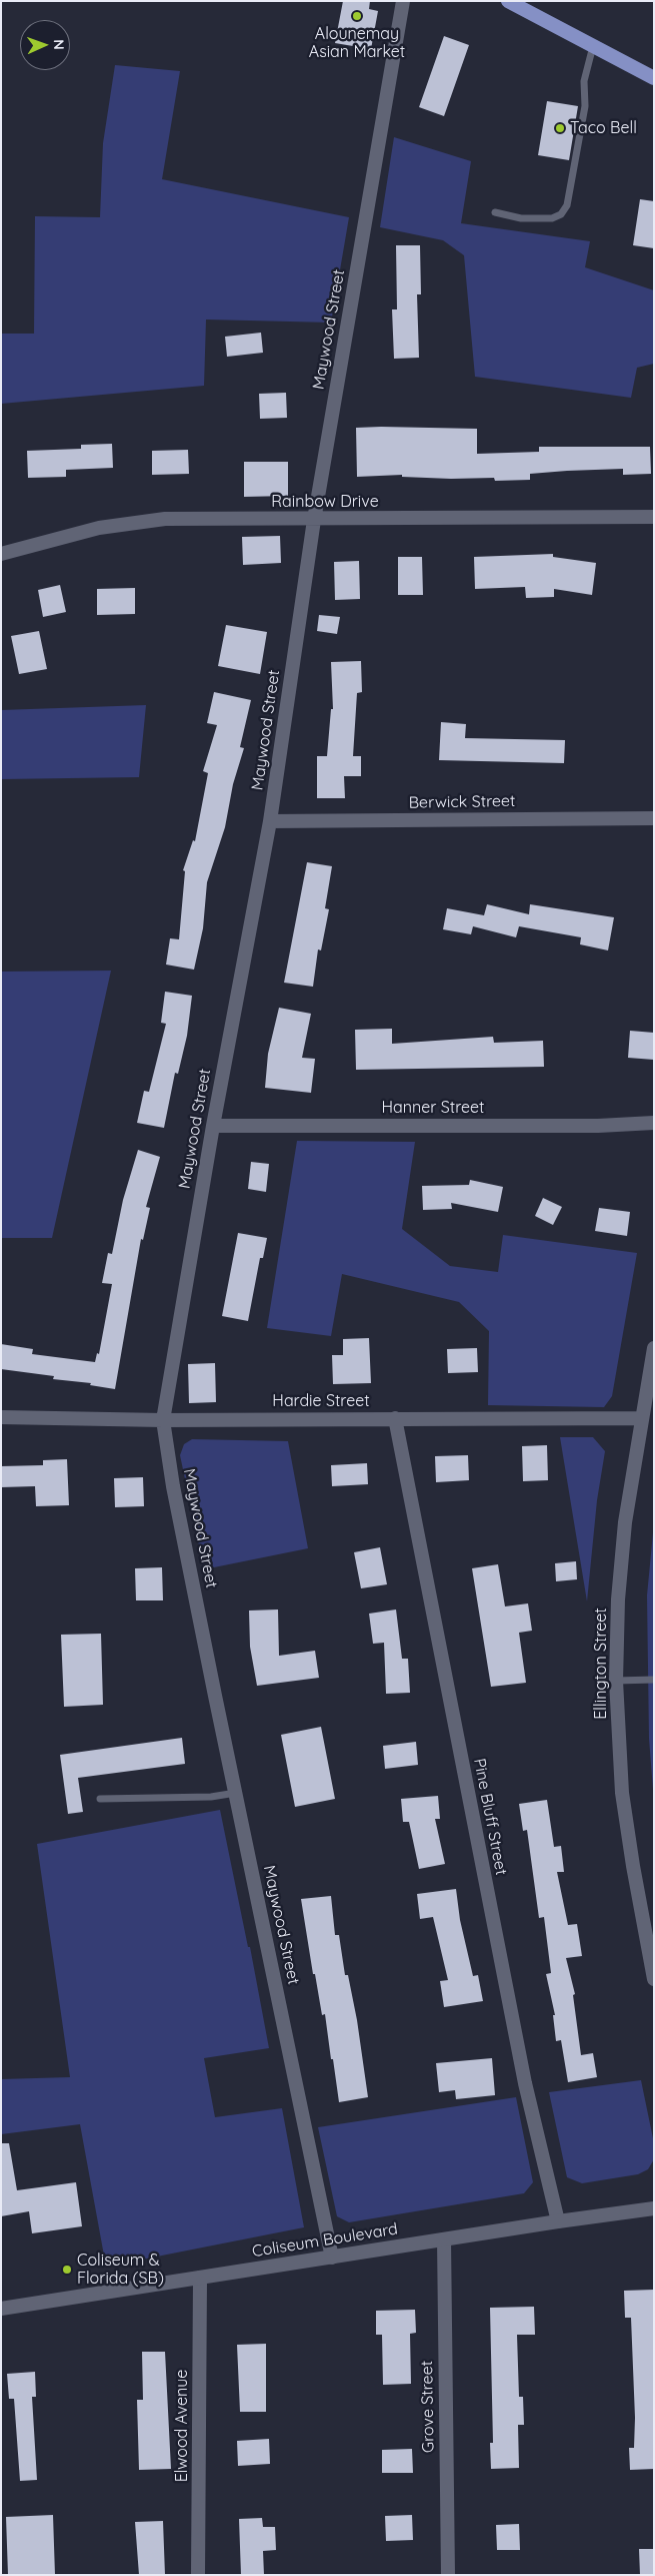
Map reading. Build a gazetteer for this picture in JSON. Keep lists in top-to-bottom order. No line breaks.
{"streets":{"street":["Maywood Street","Rainbow Drive","Berwick Street","Hanner Street","Hardie Street","Ellington Street","Pine Bluff Street","Coliseum Boulevard","Grove Street","Elwood Avenue"]},"crossings":[["Maywood Street","Rainbow Drive"],["Maywood Street","Berwick Street"],["Maywood Street","Hanner Street"],["Maywood Street","Hardie Street"],["Maywood Street","Coliseum Boulevard"],["Hardie Street","Ellington Street"],["Hardie Street","Pine Bluff Street"],["Pine Bluff Street","Coliseum Boulevard"],["Coliseum Boulevard","Grove Street"],["Coliseum Boulevard","Elwood Avenue"]],"places":["Alounemay Asian Market","Taco Bell","Coliseum & Florida (SB)"],"north":"right"}
